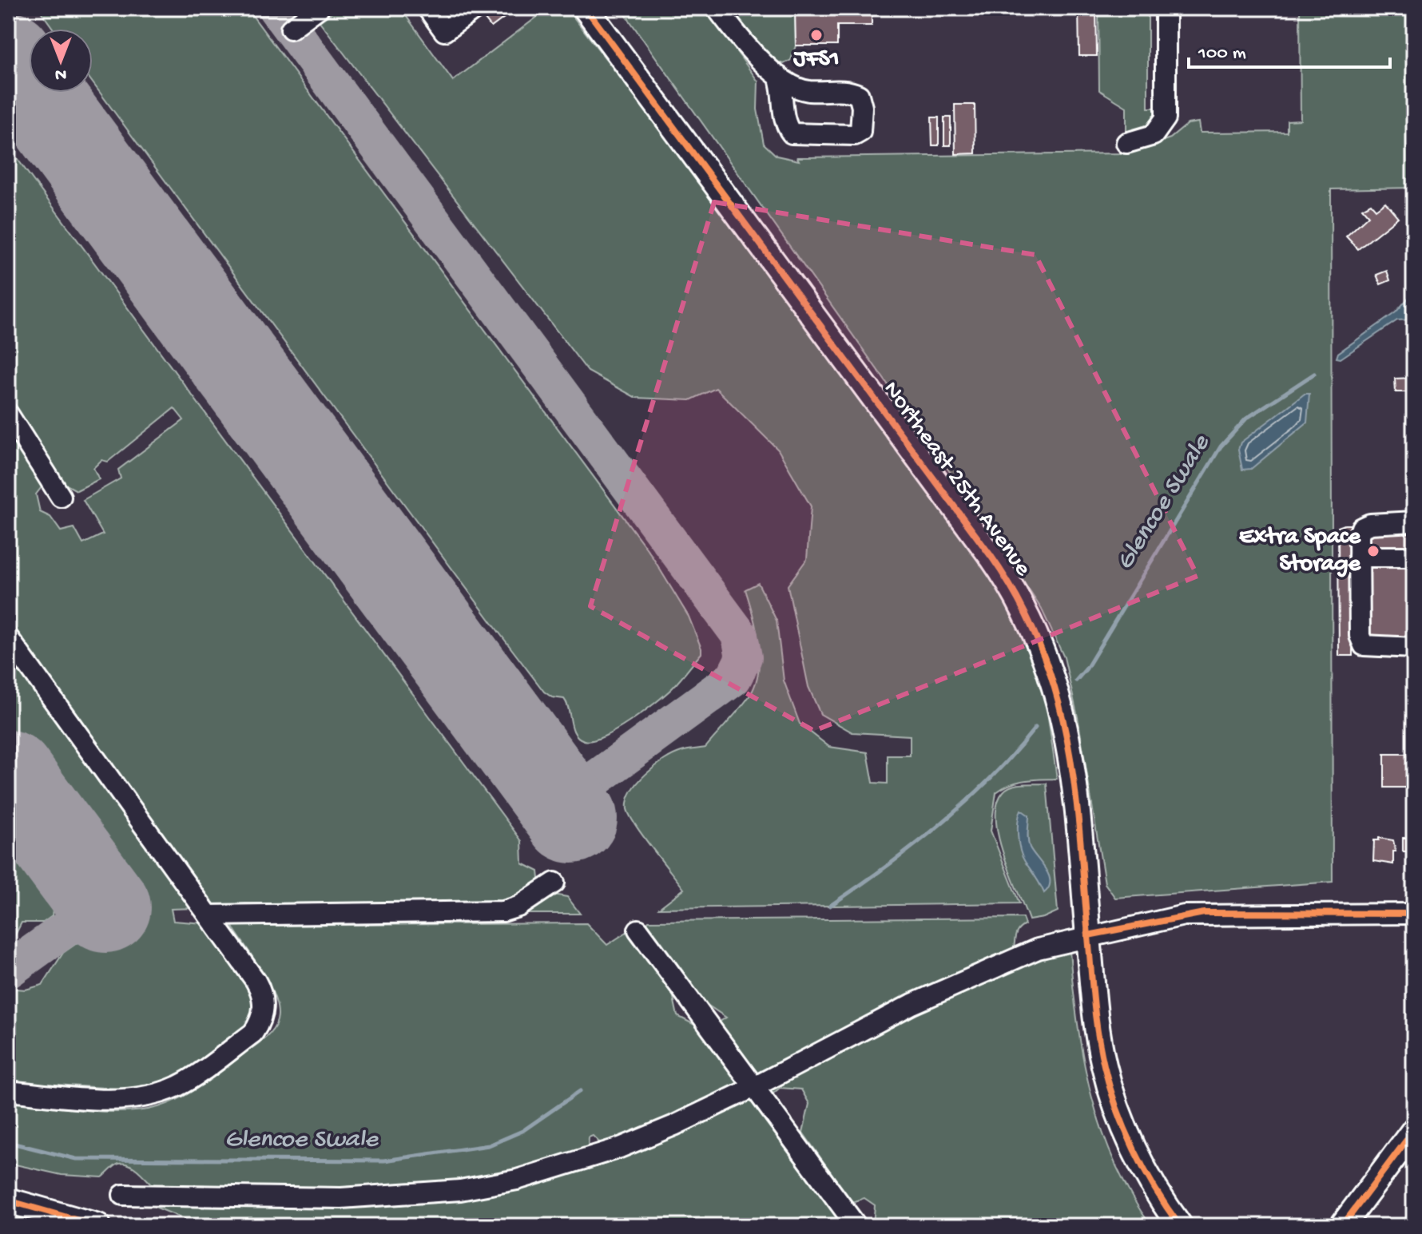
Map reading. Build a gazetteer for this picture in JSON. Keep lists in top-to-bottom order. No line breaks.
{"streets":{"main road":["Northeast 25th Avenue"]},"water":["Glencoe Swale"],"places":["JFS1","Extra Space Storage"],"scale_bar":"100 m","north":"bottom"}
